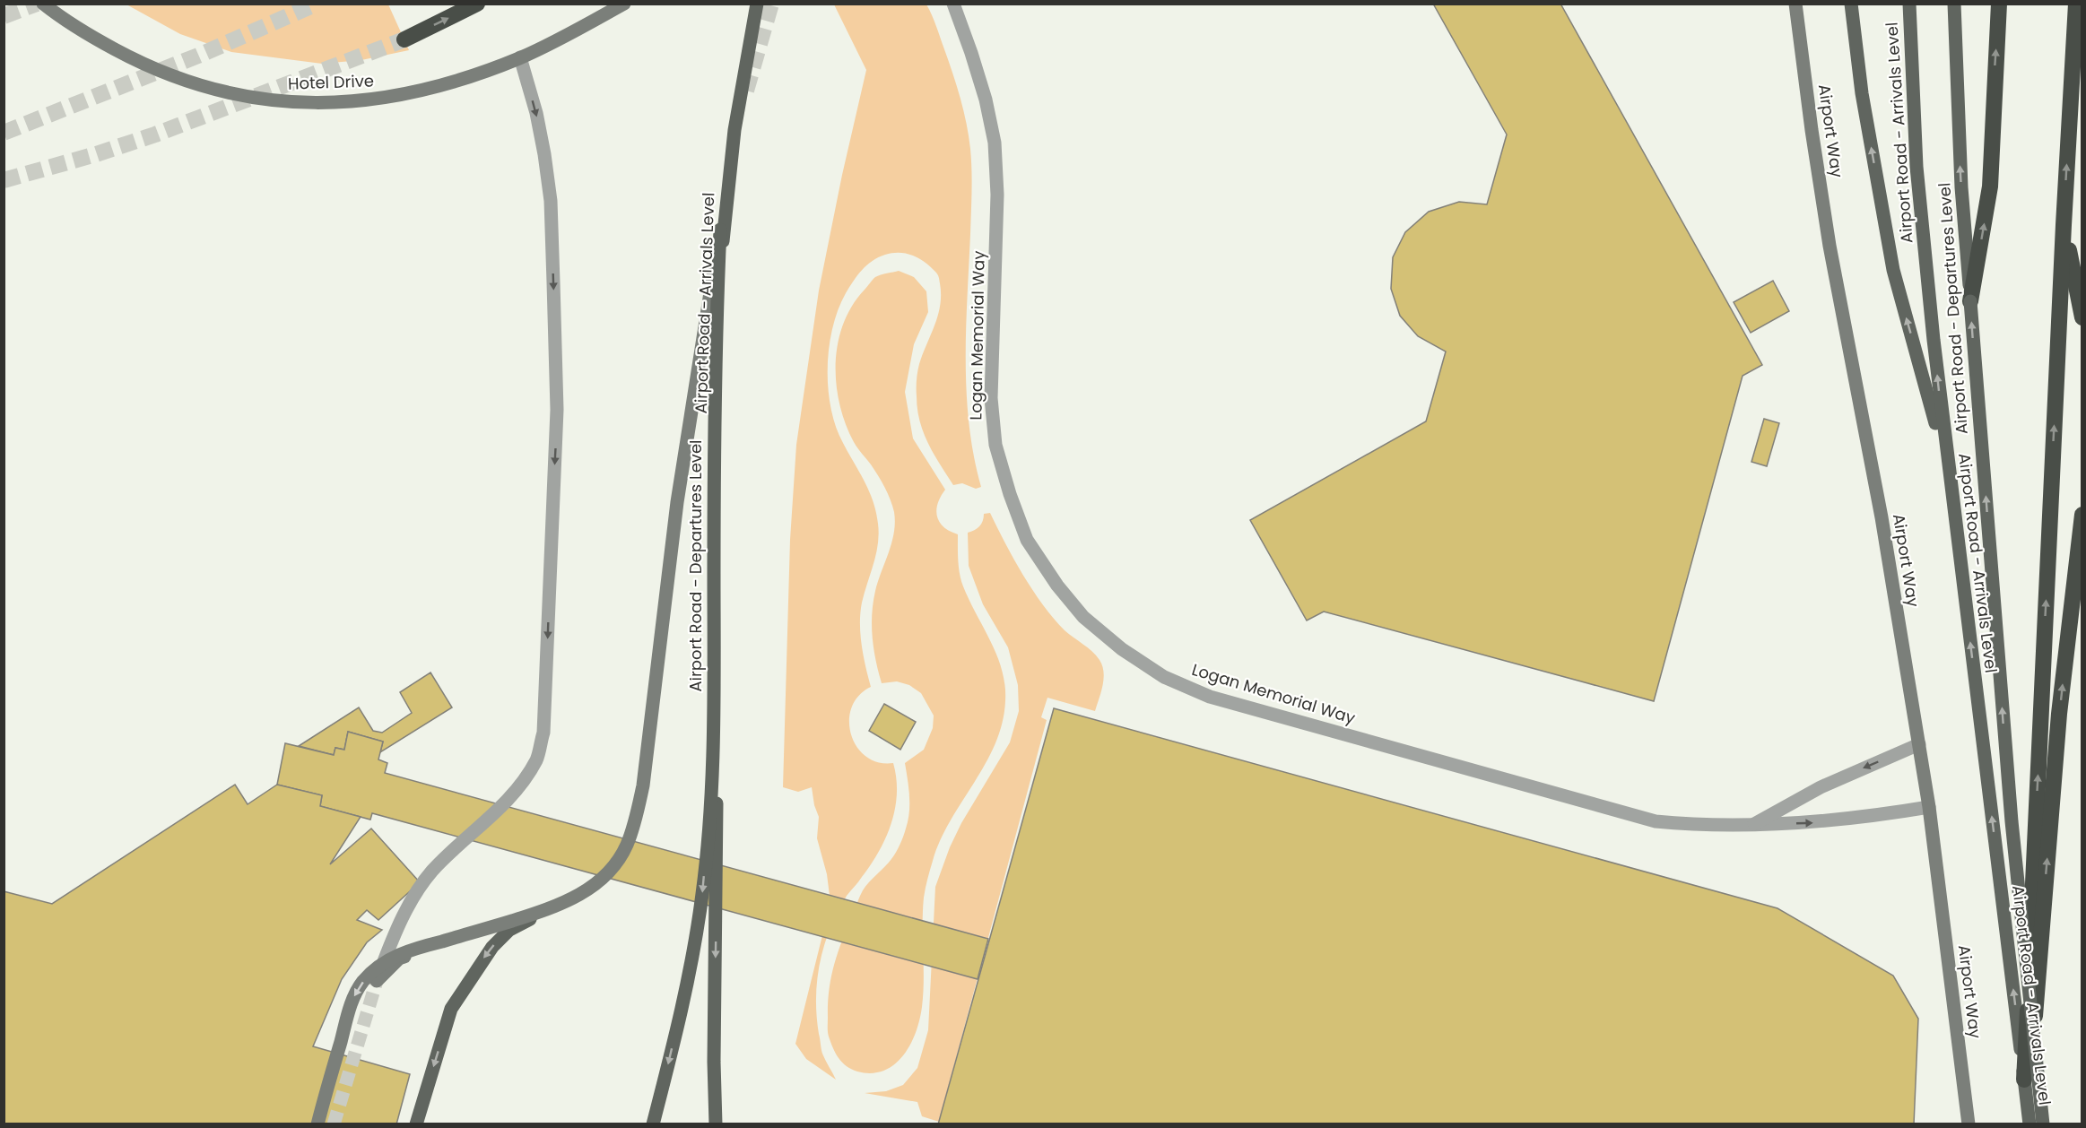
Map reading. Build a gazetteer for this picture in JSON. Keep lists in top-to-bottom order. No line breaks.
{"streets":{"main road":["Hotel Drive","Airport Way","Airport Road - Arrivals Level","Airport Road - Departures Level"],"street":["Logan Memorial Way"]},"crossings":[["Airport Way","Logan Memorial Way"]]}
